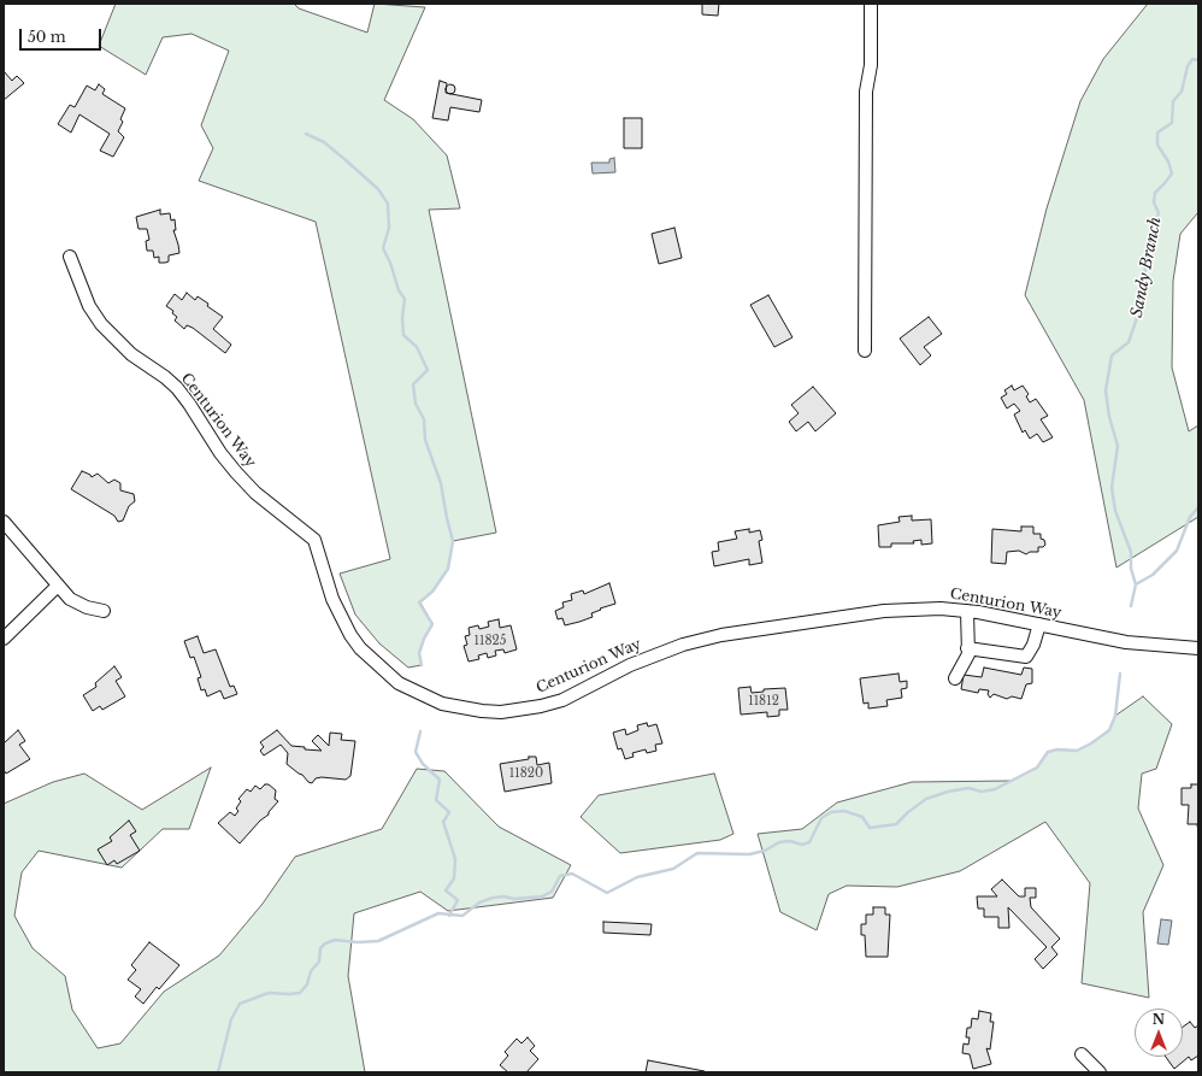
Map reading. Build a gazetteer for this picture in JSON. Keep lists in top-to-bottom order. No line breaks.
{"streets":{"street":["Centurion Way"]},"water":["Sandy Branch"],"house_numbers":["11825","11812","11820"],"scale_bar":"50 m","north":"top"}
